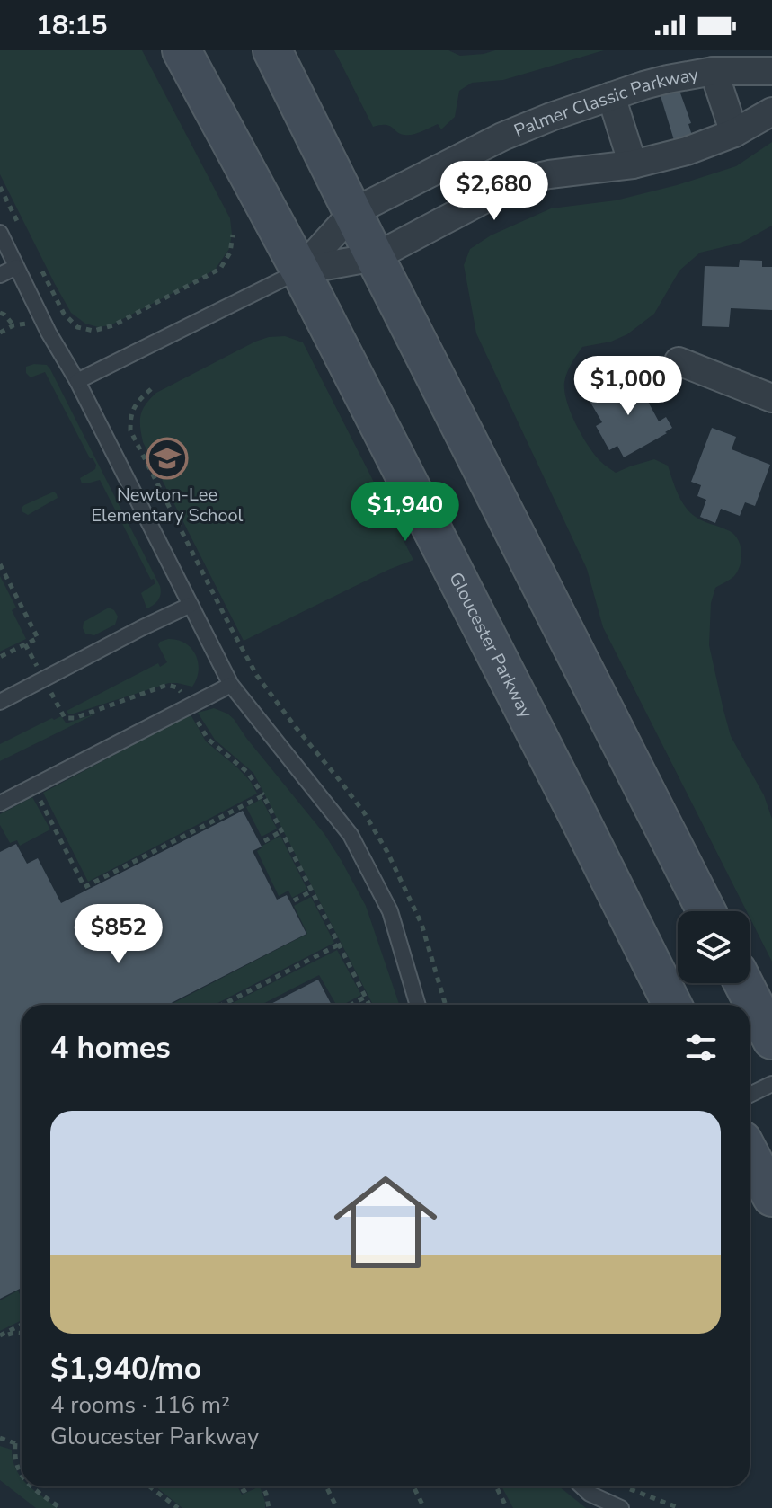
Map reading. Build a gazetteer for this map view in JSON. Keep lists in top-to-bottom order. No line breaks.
{"streets":{"main road":["Gloucester Parkway"],"street":["Palmer Classic Parkway"]},"crossings":[["Palmer Classic Parkway","Gloucester Parkway"]],"places":{"school or university":["Newton-Lee Elementary School"]},"page":{"status":"18:15","price":["$2,680","$1,000","$1,940","$852"],"heading":"4 homes","list":[{"name":"$1,940/mo","note":"4 rooms · 116 m² · Gloucester Parkway"}]}}
